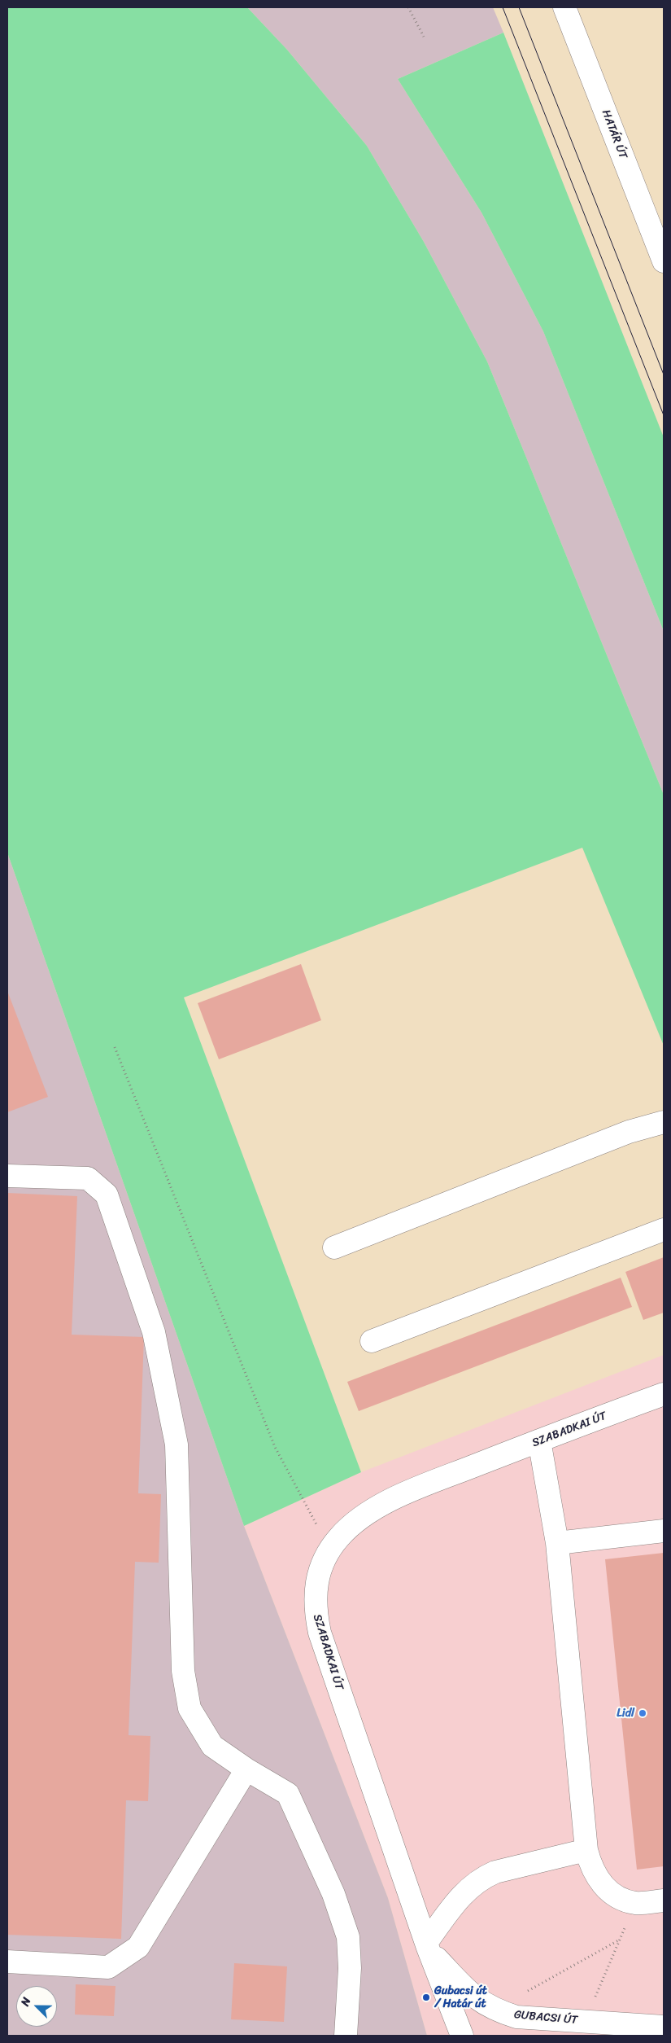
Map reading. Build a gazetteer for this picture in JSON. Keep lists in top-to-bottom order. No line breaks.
{"streets":{"street":["HATÁR ÚT","SZABADKAI ÚT","GUBACSI ÚT"]},"crossings":[["SZABADKAI ÚT","GUBACSI ÚT"]],"places":["Lidl","Gubacsi út / Határ út"],"north":"top left"}
